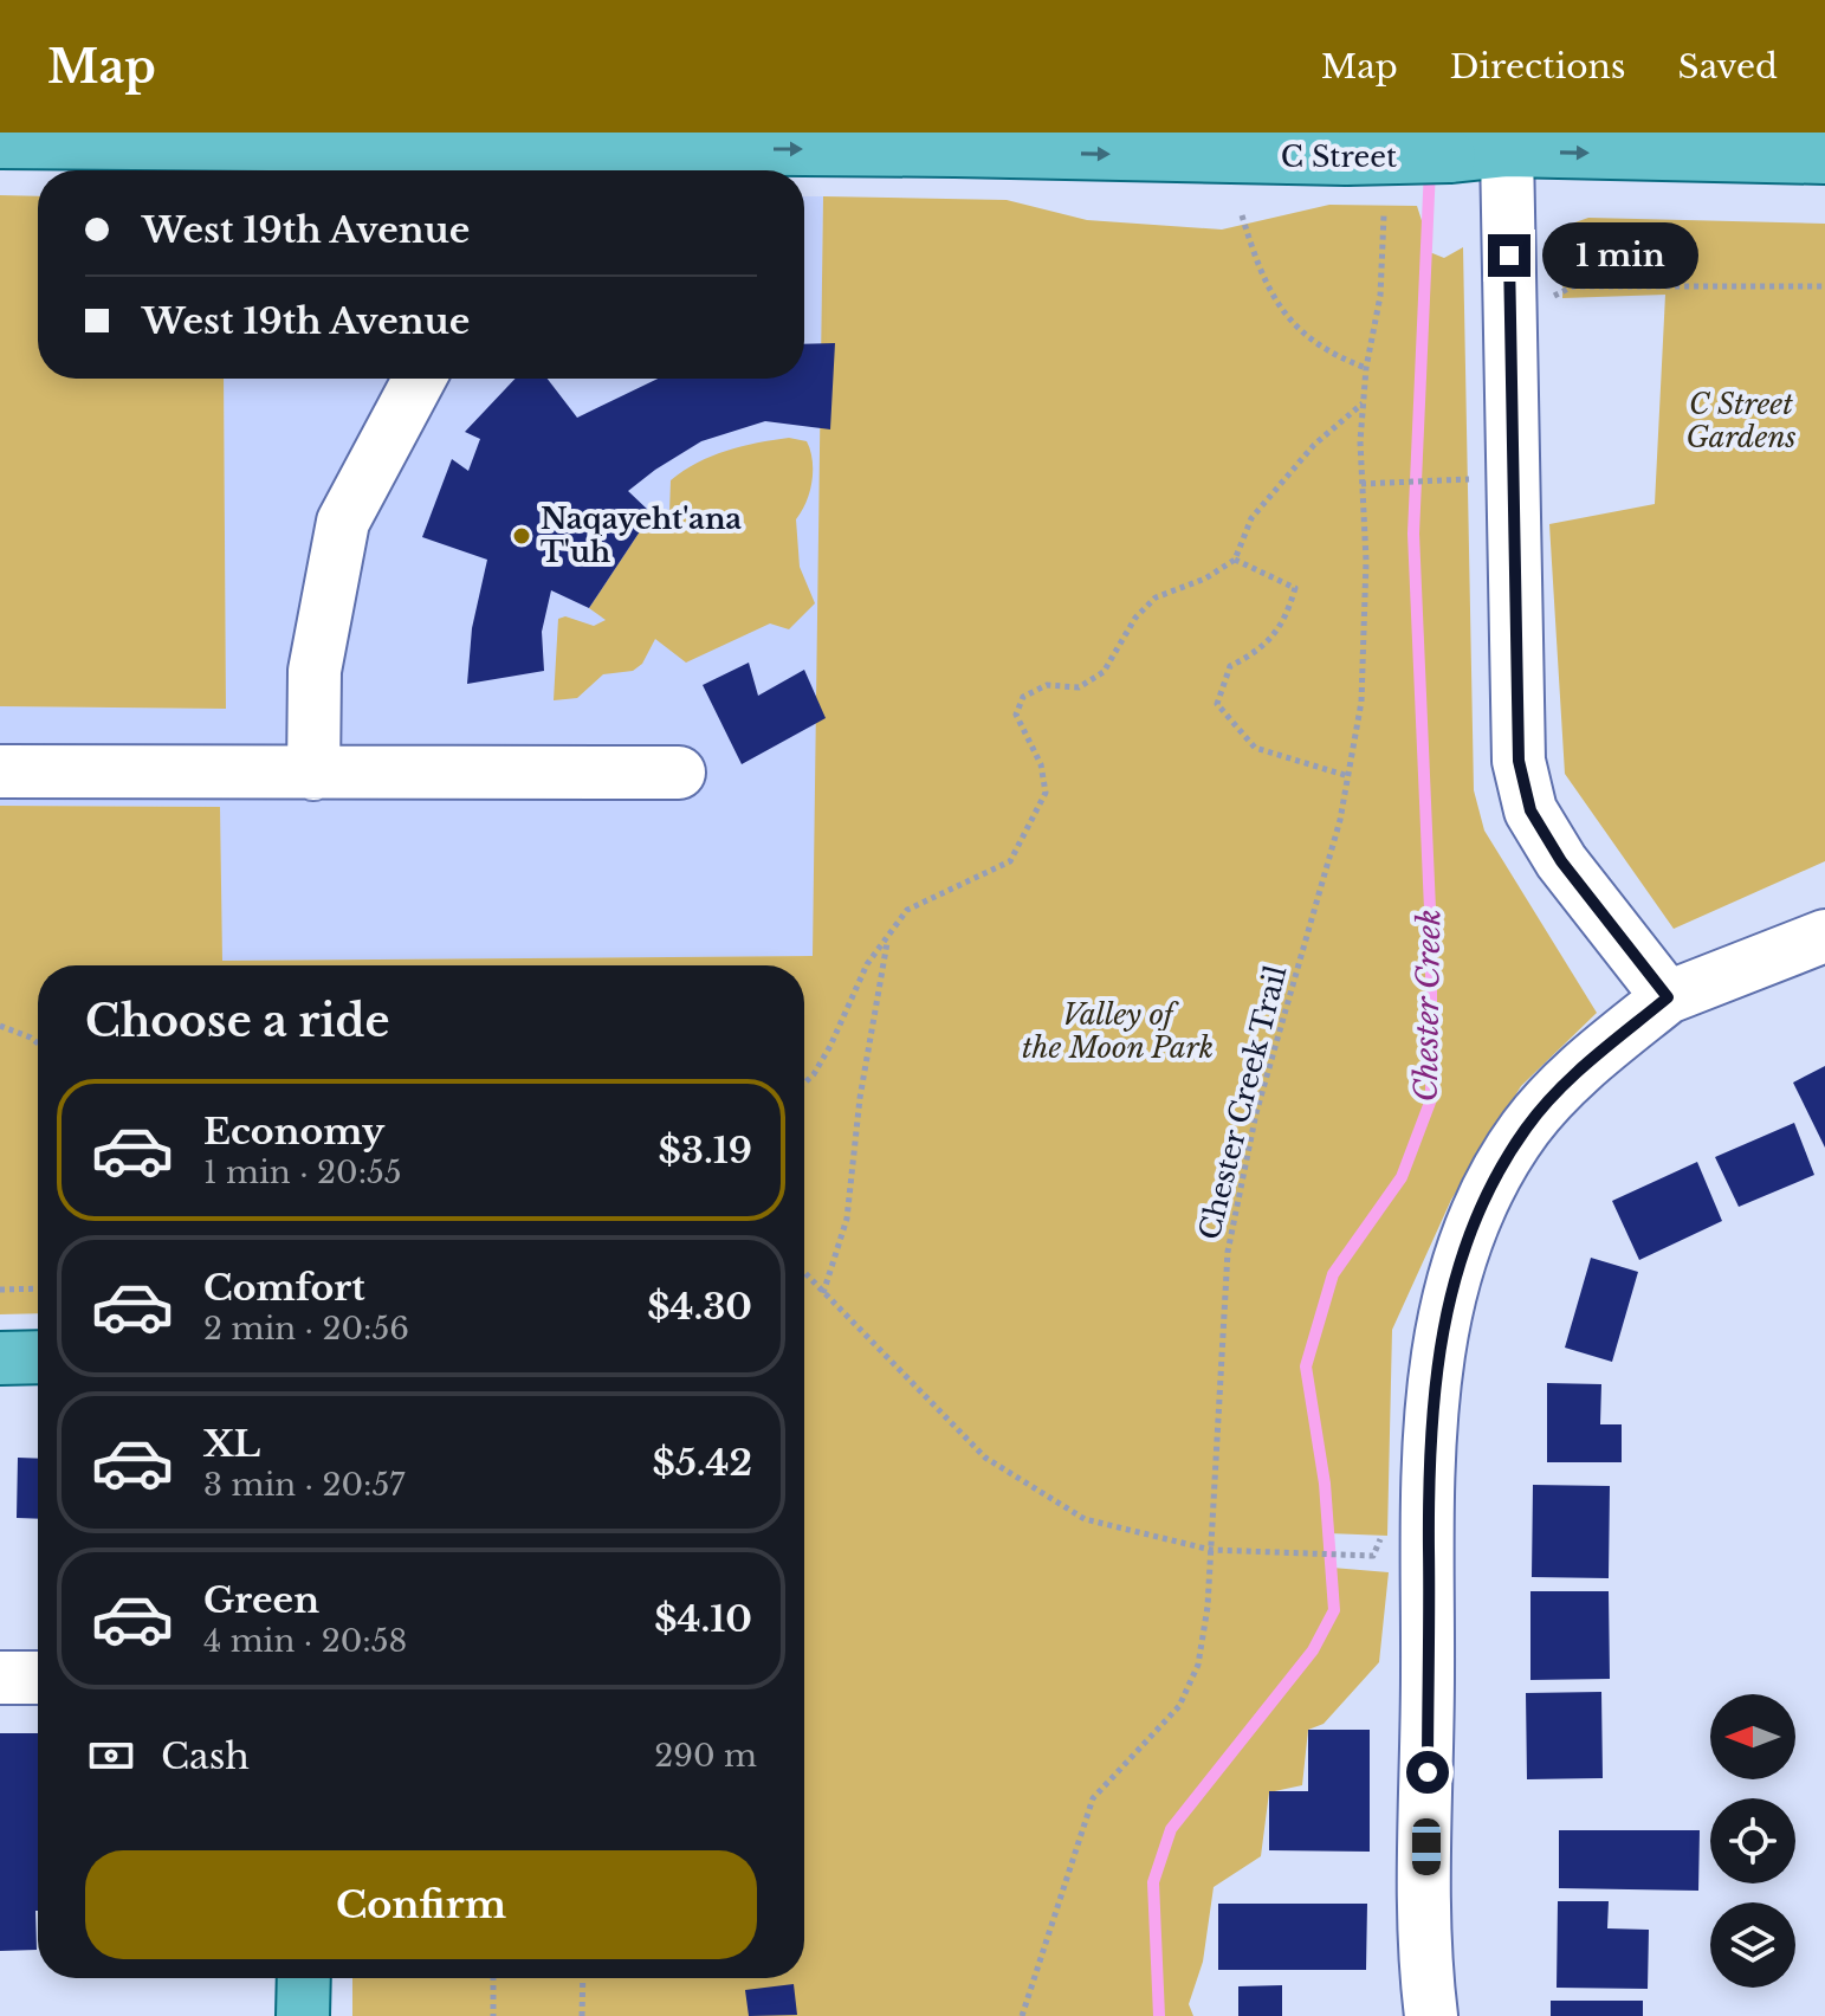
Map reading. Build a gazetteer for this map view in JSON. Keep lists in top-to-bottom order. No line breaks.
{"streets":{"main road":["C Street"],"path":["Chester Creek Trail"]},"one_way":["C Street"],"water":["Chester Creek"],"parks":["C Street Gardens","Valley of the Moon Park"],"places":["Naqayeht'ana T'uh"],"north":"left","page":{"header":"Map","nav":["Map","Directions","Saved"],"banner":["West 19th Avenue","West 19th Avenue"],"bubble":"1 min","heading":"Choose a ride","list":[{"name":"Economy","note":"1 min · 20:55","value":"$3.19"},{"name":"Comfort","note":"2 min · 20:56","value":"$4.30"},{"name":"XL","note":"3 min · 20:57","value":"$5.42"},{"name":"Green","note":"4 min · 20:58","value":"$4.10"}],"pay":["Cash","290 m"],"buttons":"Confirm"}}
